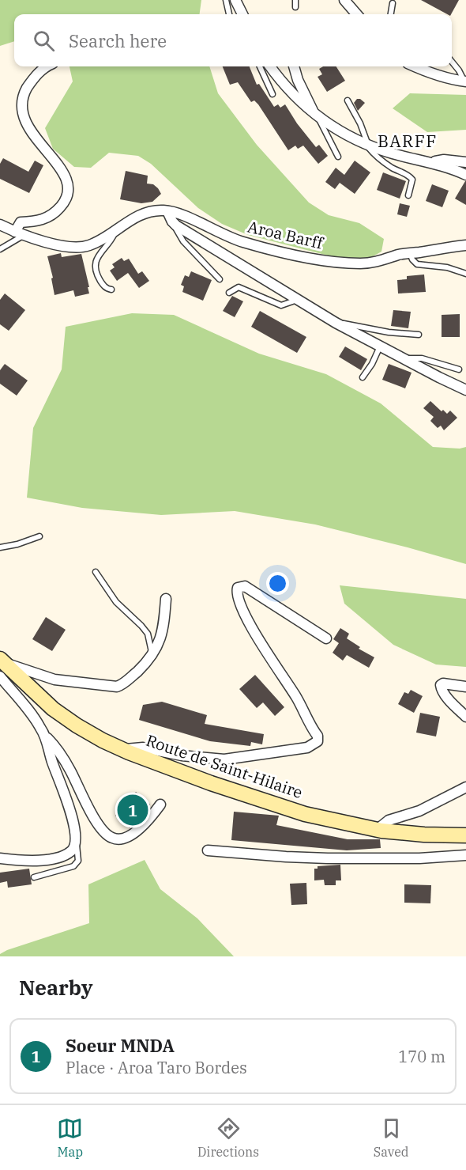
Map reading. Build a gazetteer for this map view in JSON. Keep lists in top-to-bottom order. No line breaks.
{"streets":{"main road":["Route de Saint-Hilaire"],"street":["Aroa Barff"]},"districts":["BARFF"],"page":{"search":"Search here","pins":"1","heading":"Nearby","list":[{"mark":"1","name":"Soeur MNDA","note":"Place · Aroa Taro Bordes","value":"170 m"}],"nav":["Map","Directions","Saved"]}}
